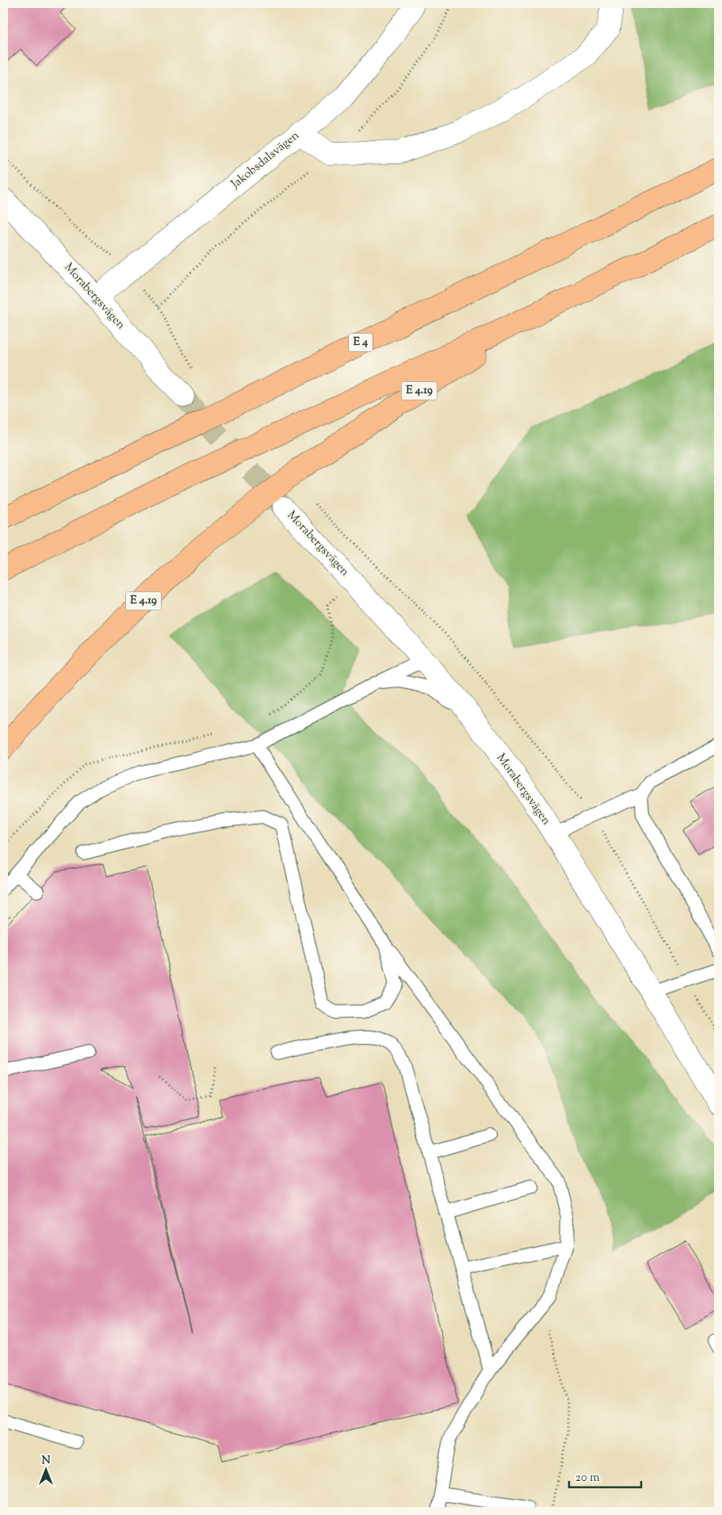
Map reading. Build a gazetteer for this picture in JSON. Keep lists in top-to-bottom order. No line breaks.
{"streets":{"highway":["E 4","E 4.19"],"street":["Jakobsdalsvägen","Morabergsvägen"]},"crossings":[["Jakobsdalsvägen","Morabergsvägen"]],"scale_bar":"20 m","north":"top"}
